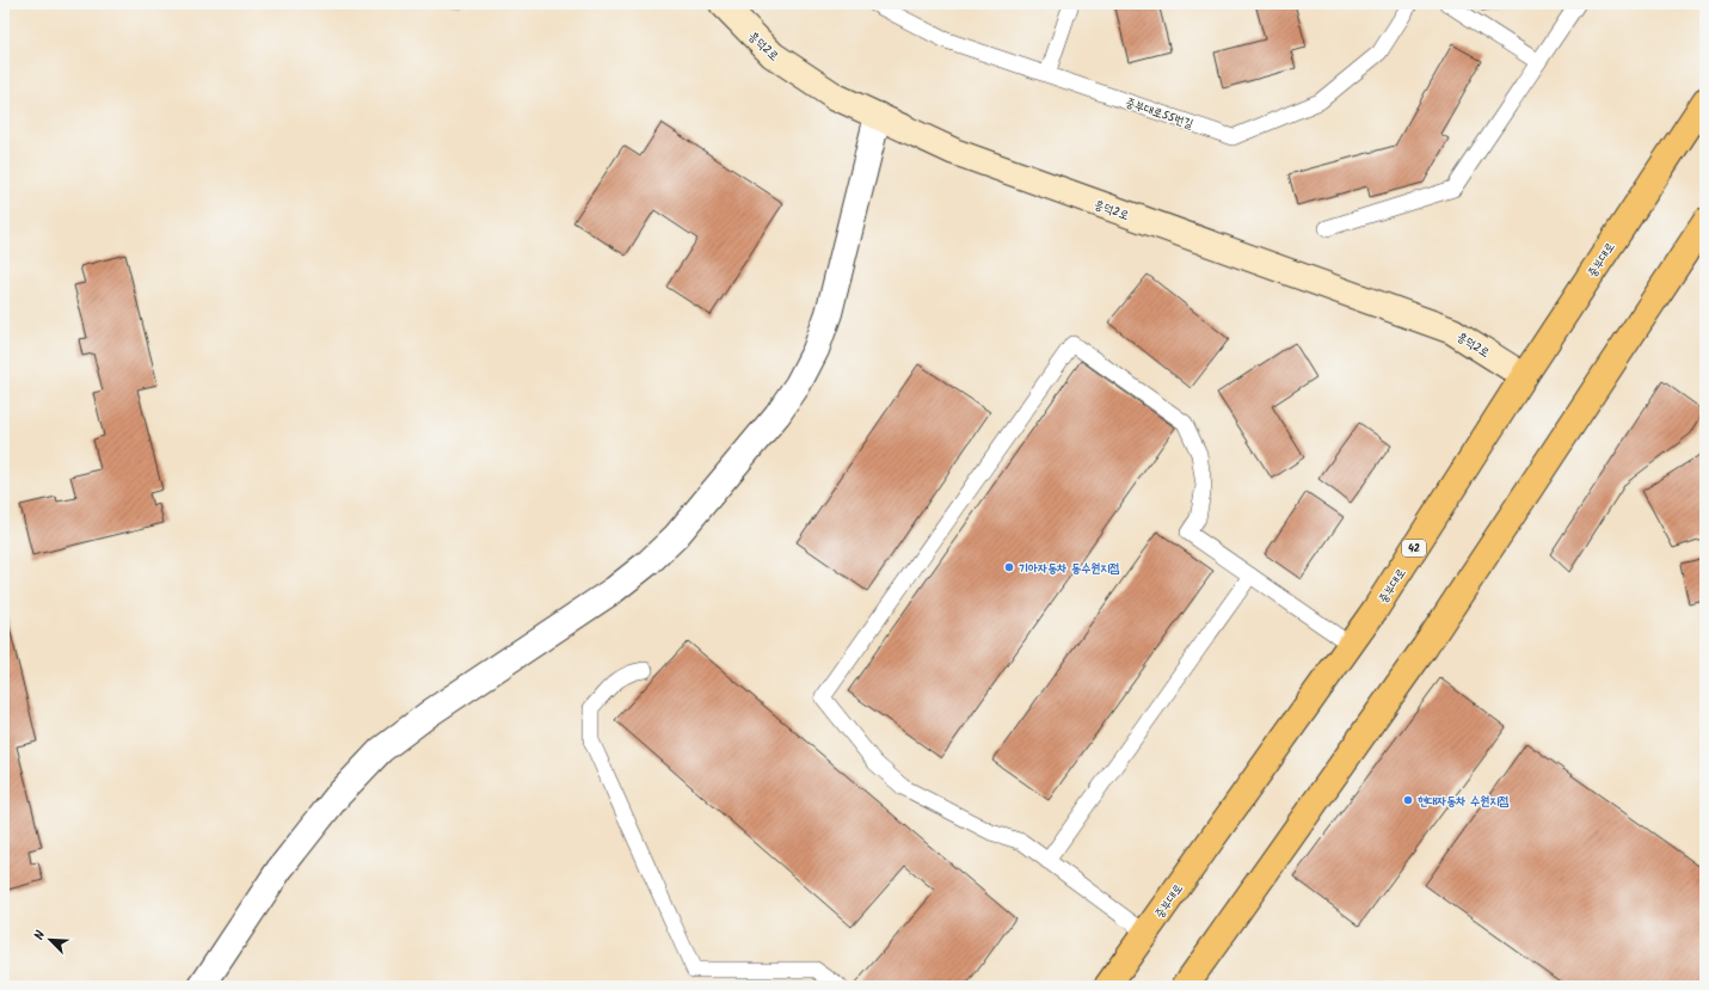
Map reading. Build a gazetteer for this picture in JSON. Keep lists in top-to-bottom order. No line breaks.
{"streets":{"main road":["중부대로","42"],"street":["흥덕2로"],"lane":["중부대로55번길"]},"crossings":[["흥덕2로","중부대로"]],"places":["기아자동차 동수원지점","현대자동차 수원지점"],"north":"top left"}
